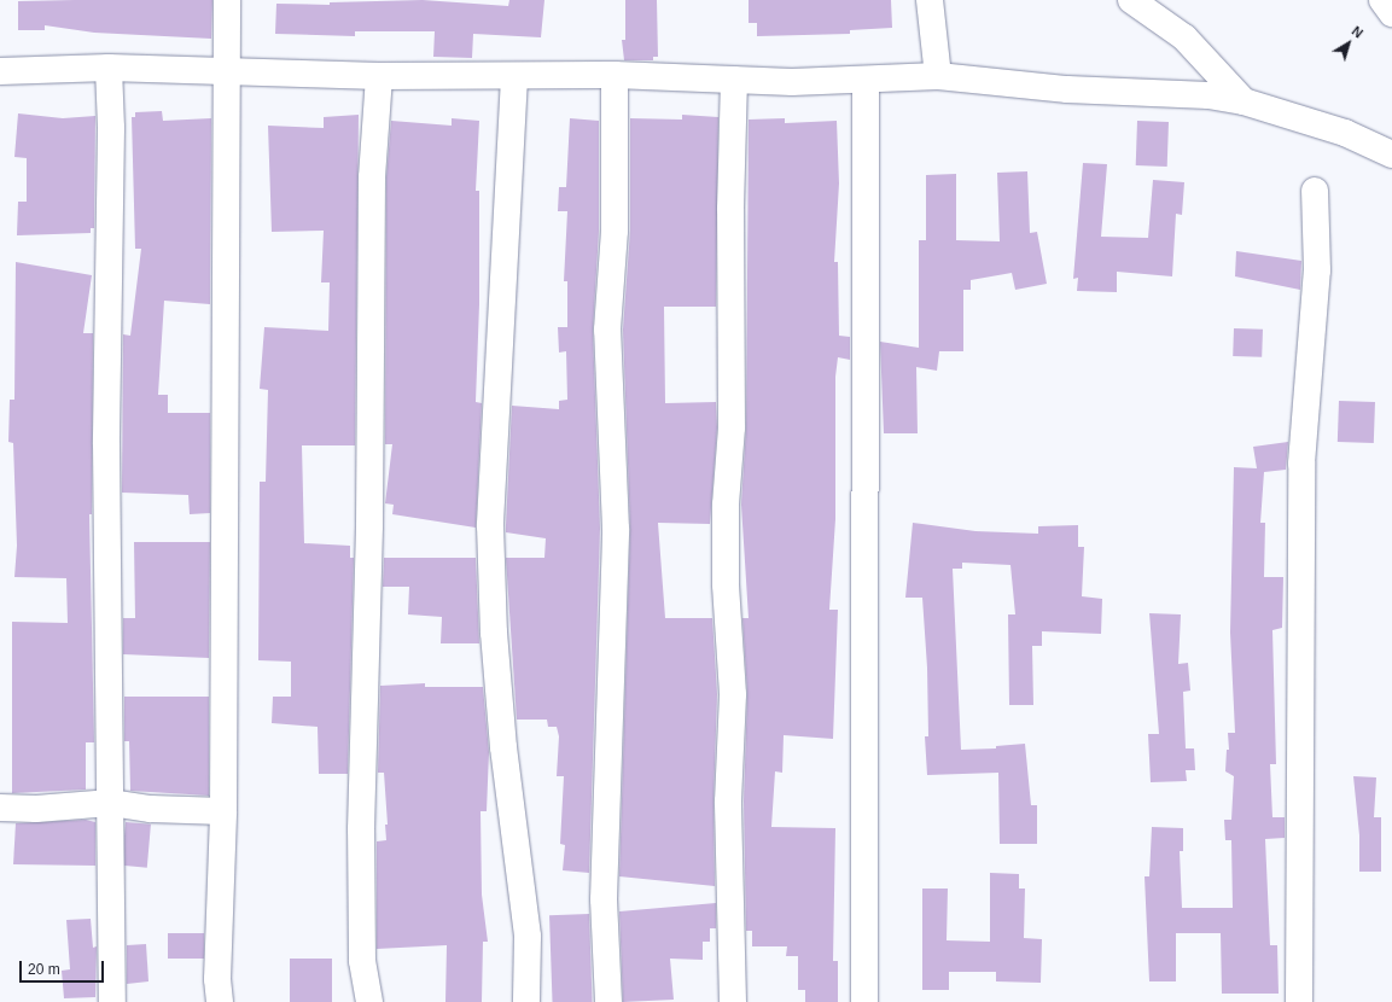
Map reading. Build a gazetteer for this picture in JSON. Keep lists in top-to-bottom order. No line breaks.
{"scale_bar":"20 m","north":"top right"}
